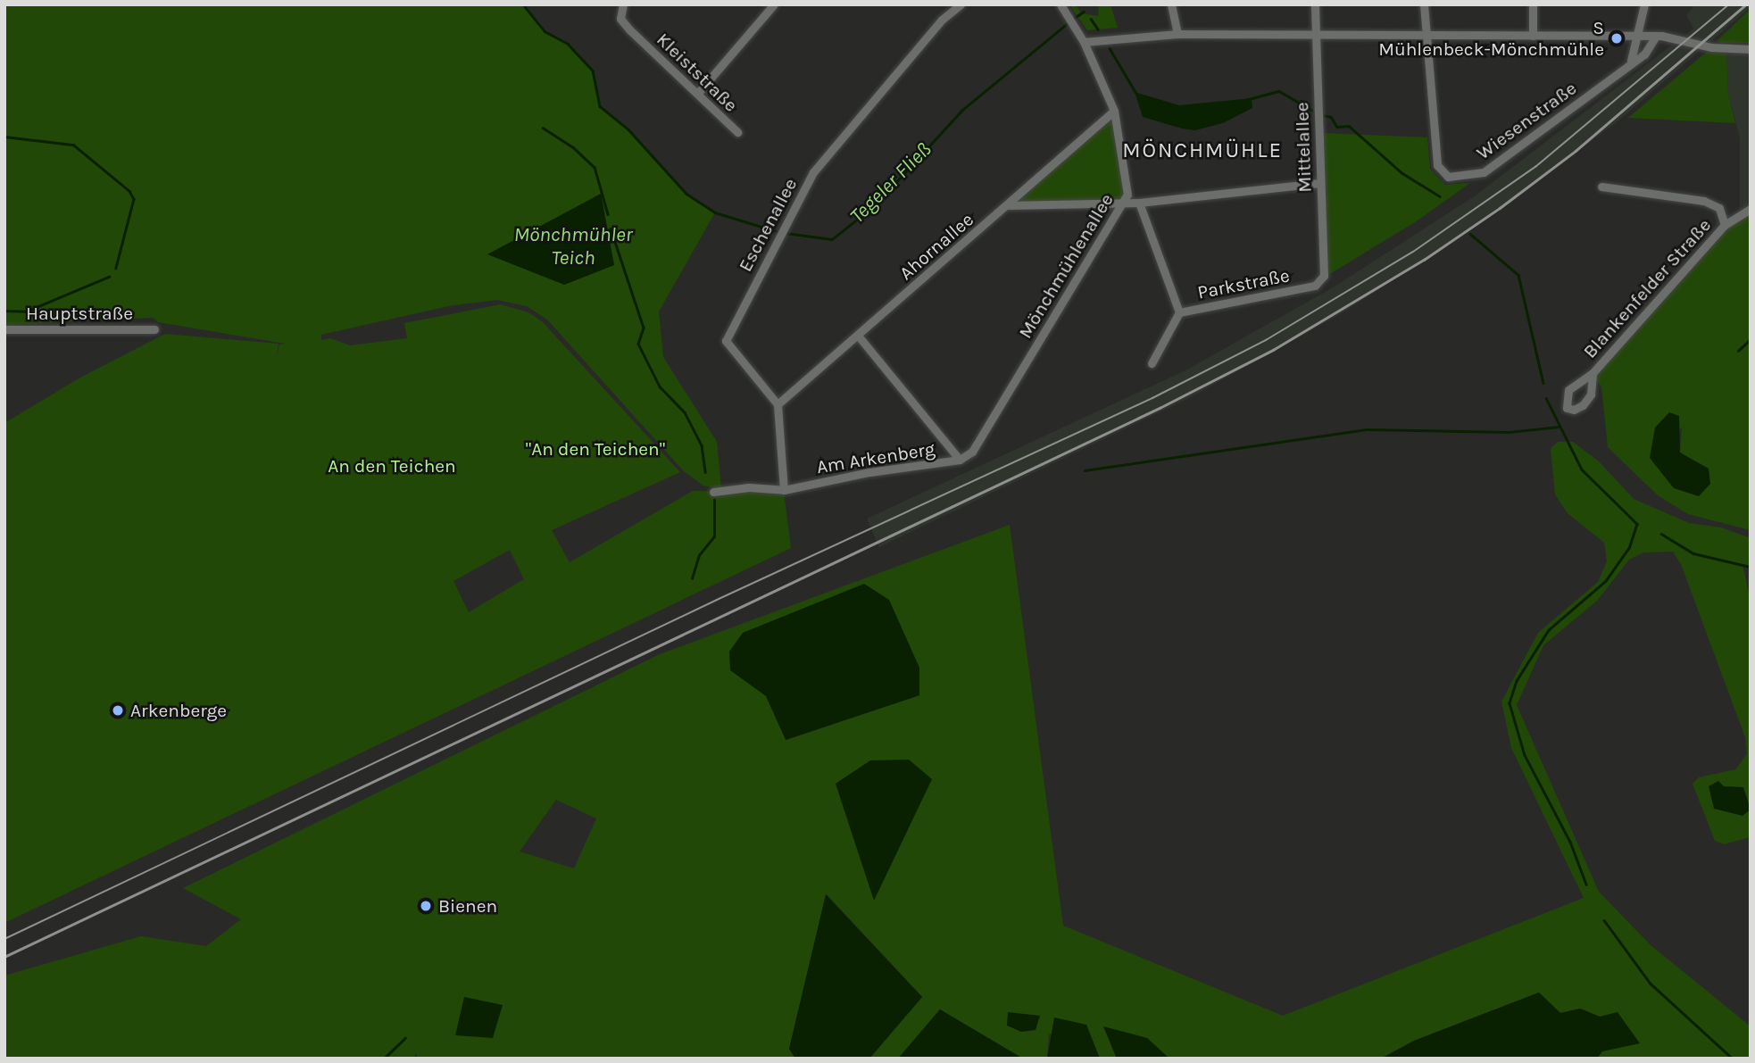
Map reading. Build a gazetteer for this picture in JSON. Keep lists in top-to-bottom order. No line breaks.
{"streets":{"street":["Kleiststraße","Wiesenstraße","Mittelallee","Eschenallee","Ahornallee","Mönchmühlenallee","Parkstraße","Blankenfelder Straße","Hauptstraße","Am Arkenberg"]},"crossings":[["Mittelallee","Parkstraße"],["Eschenallee","Ahornallee"],["Ahornallee","Mönchmühlenallee"],["Ahornallee","Am Arkenberg"],["Mönchmühlenallee","Am Arkenberg"]],"districts":["MÖNCHMÜHLE"],"water":["Tegeler Fließ","Mönchmühler Teich"],"parks":["\"An den Teichen\"","An den Teichen"],"places":["S Mühlenbeck-Mönchmühle","Arkenberge","Bienen"]}
